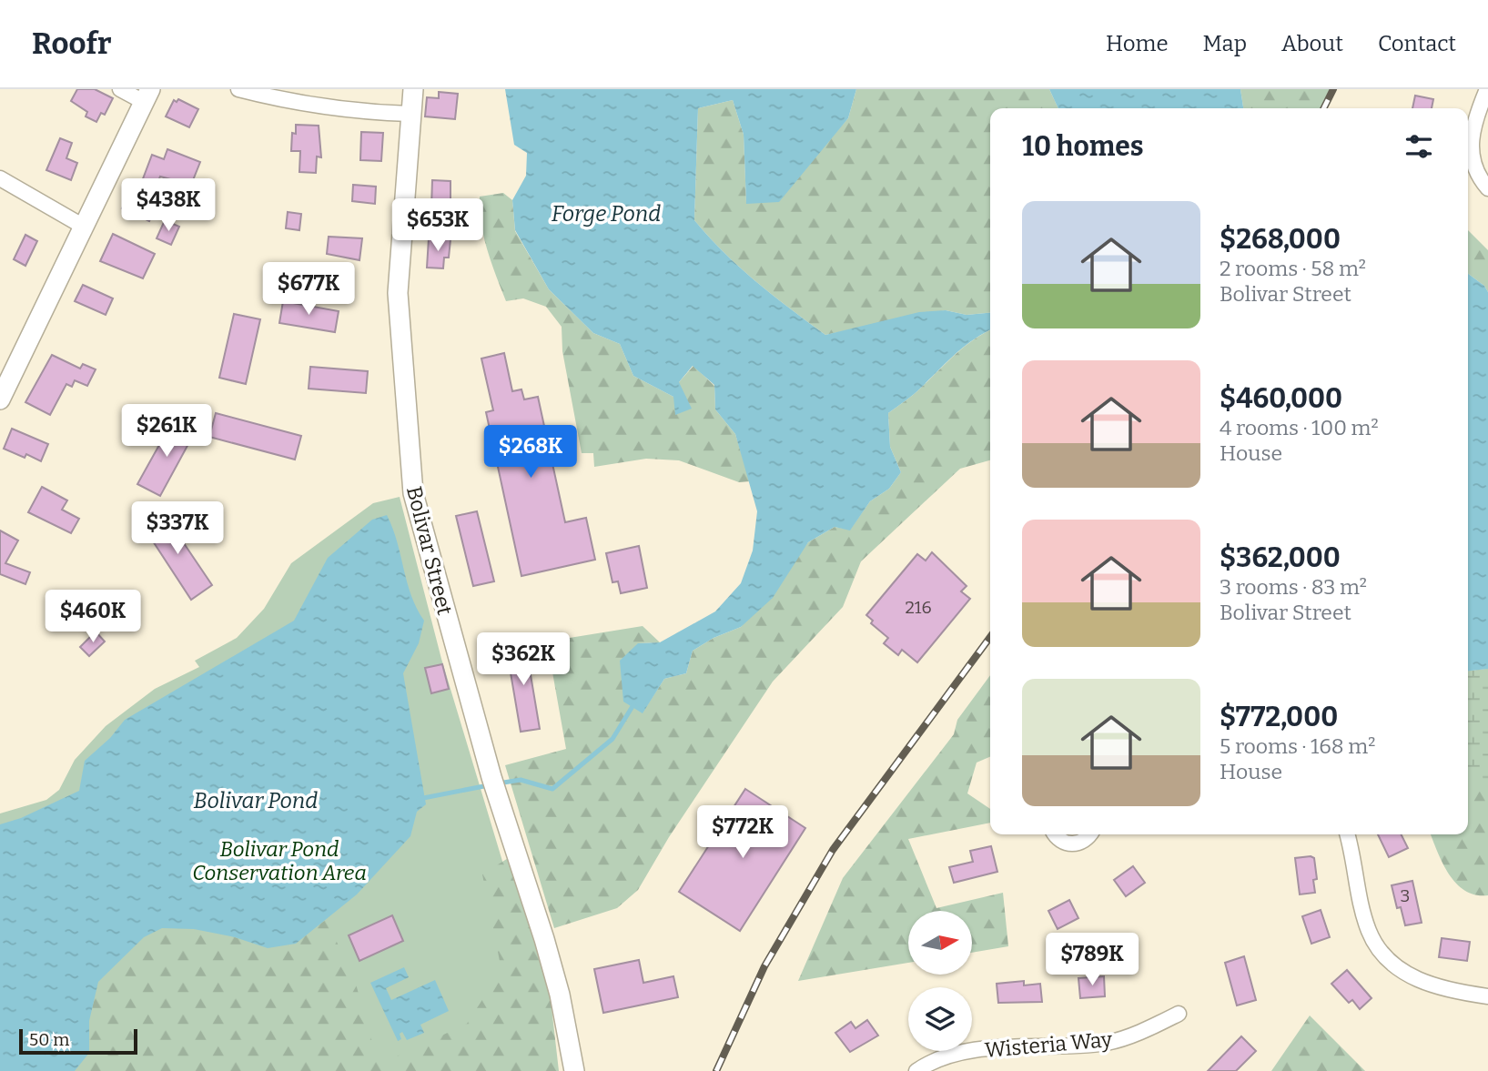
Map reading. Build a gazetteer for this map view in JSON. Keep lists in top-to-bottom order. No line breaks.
{"streets":{"street":["Bolivar Street","Wisteria Way"]},"water":["Forge Pond","Bolivar Pond"],"parks":["Bolivar Pond Conservation Area"],"house_numbers":["216","3"],"scale_bar":"50 m","north":"right","page":{"header":"Roofr","nav":["Home","Map","About","Contact"],"heading":"10 homes","price":["$438K","$653K","$677K","$261K","$268K","$337K","$460K","$362K","$772K","$789K"],"list":[{"name":"$268,000","note":"2 rooms · 58 m² · Bolivar Street"},{"name":"$460,000","note":"4 rooms · 100 m² · House"},{"name":"$362,000","note":"3 rooms · 83 m² · Bolivar Street"},{"name":"$772,000","note":"5 rooms · 168 m² · House"}],"scale":"50 m"}}
